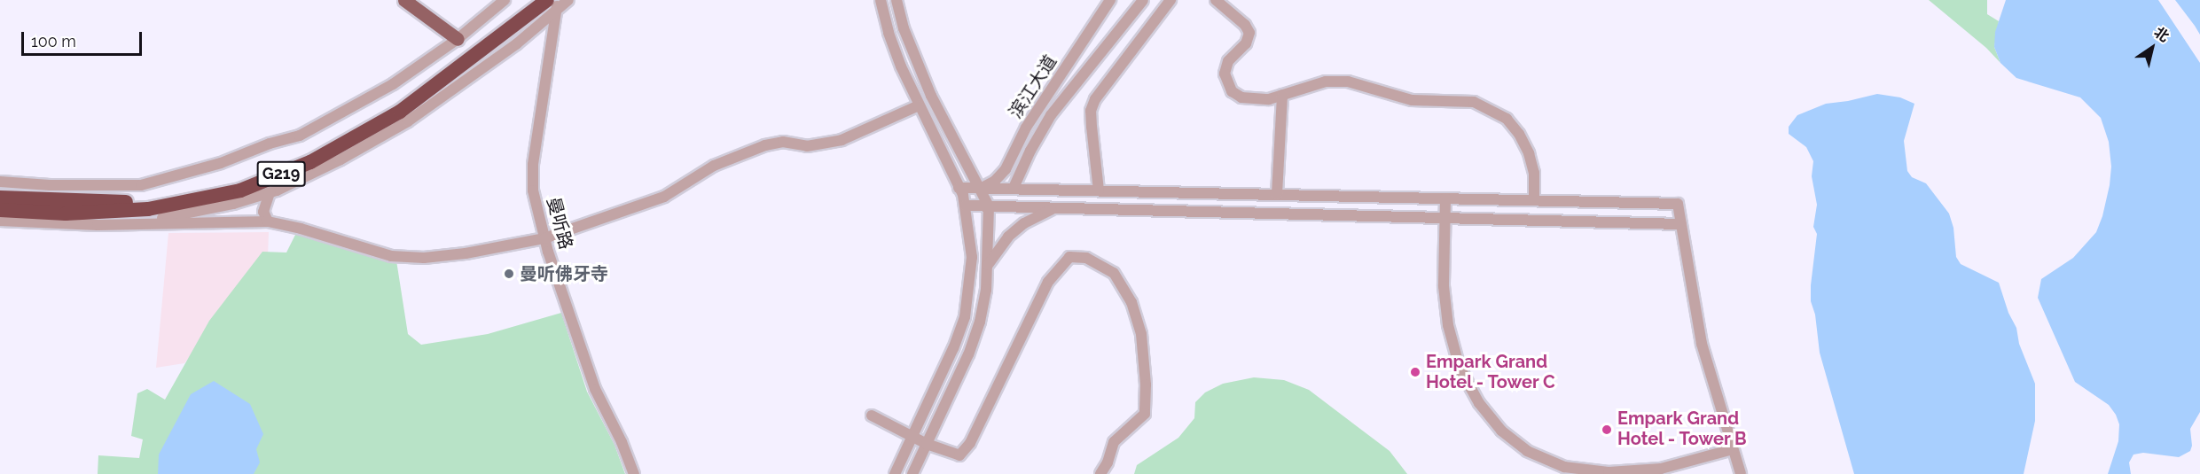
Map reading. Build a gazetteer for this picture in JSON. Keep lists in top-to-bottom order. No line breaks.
{"streets":{"highway":["G219"],"street":["滨江大道","曼听路"]},"crossings":[["G219","曼听路"]],"places":["曼听佛牙寺","Empark Grand Hotel - Tower C","Empark Grand Hotel - Tower B"],"scale_bar":"100 m","north":"top right"}
